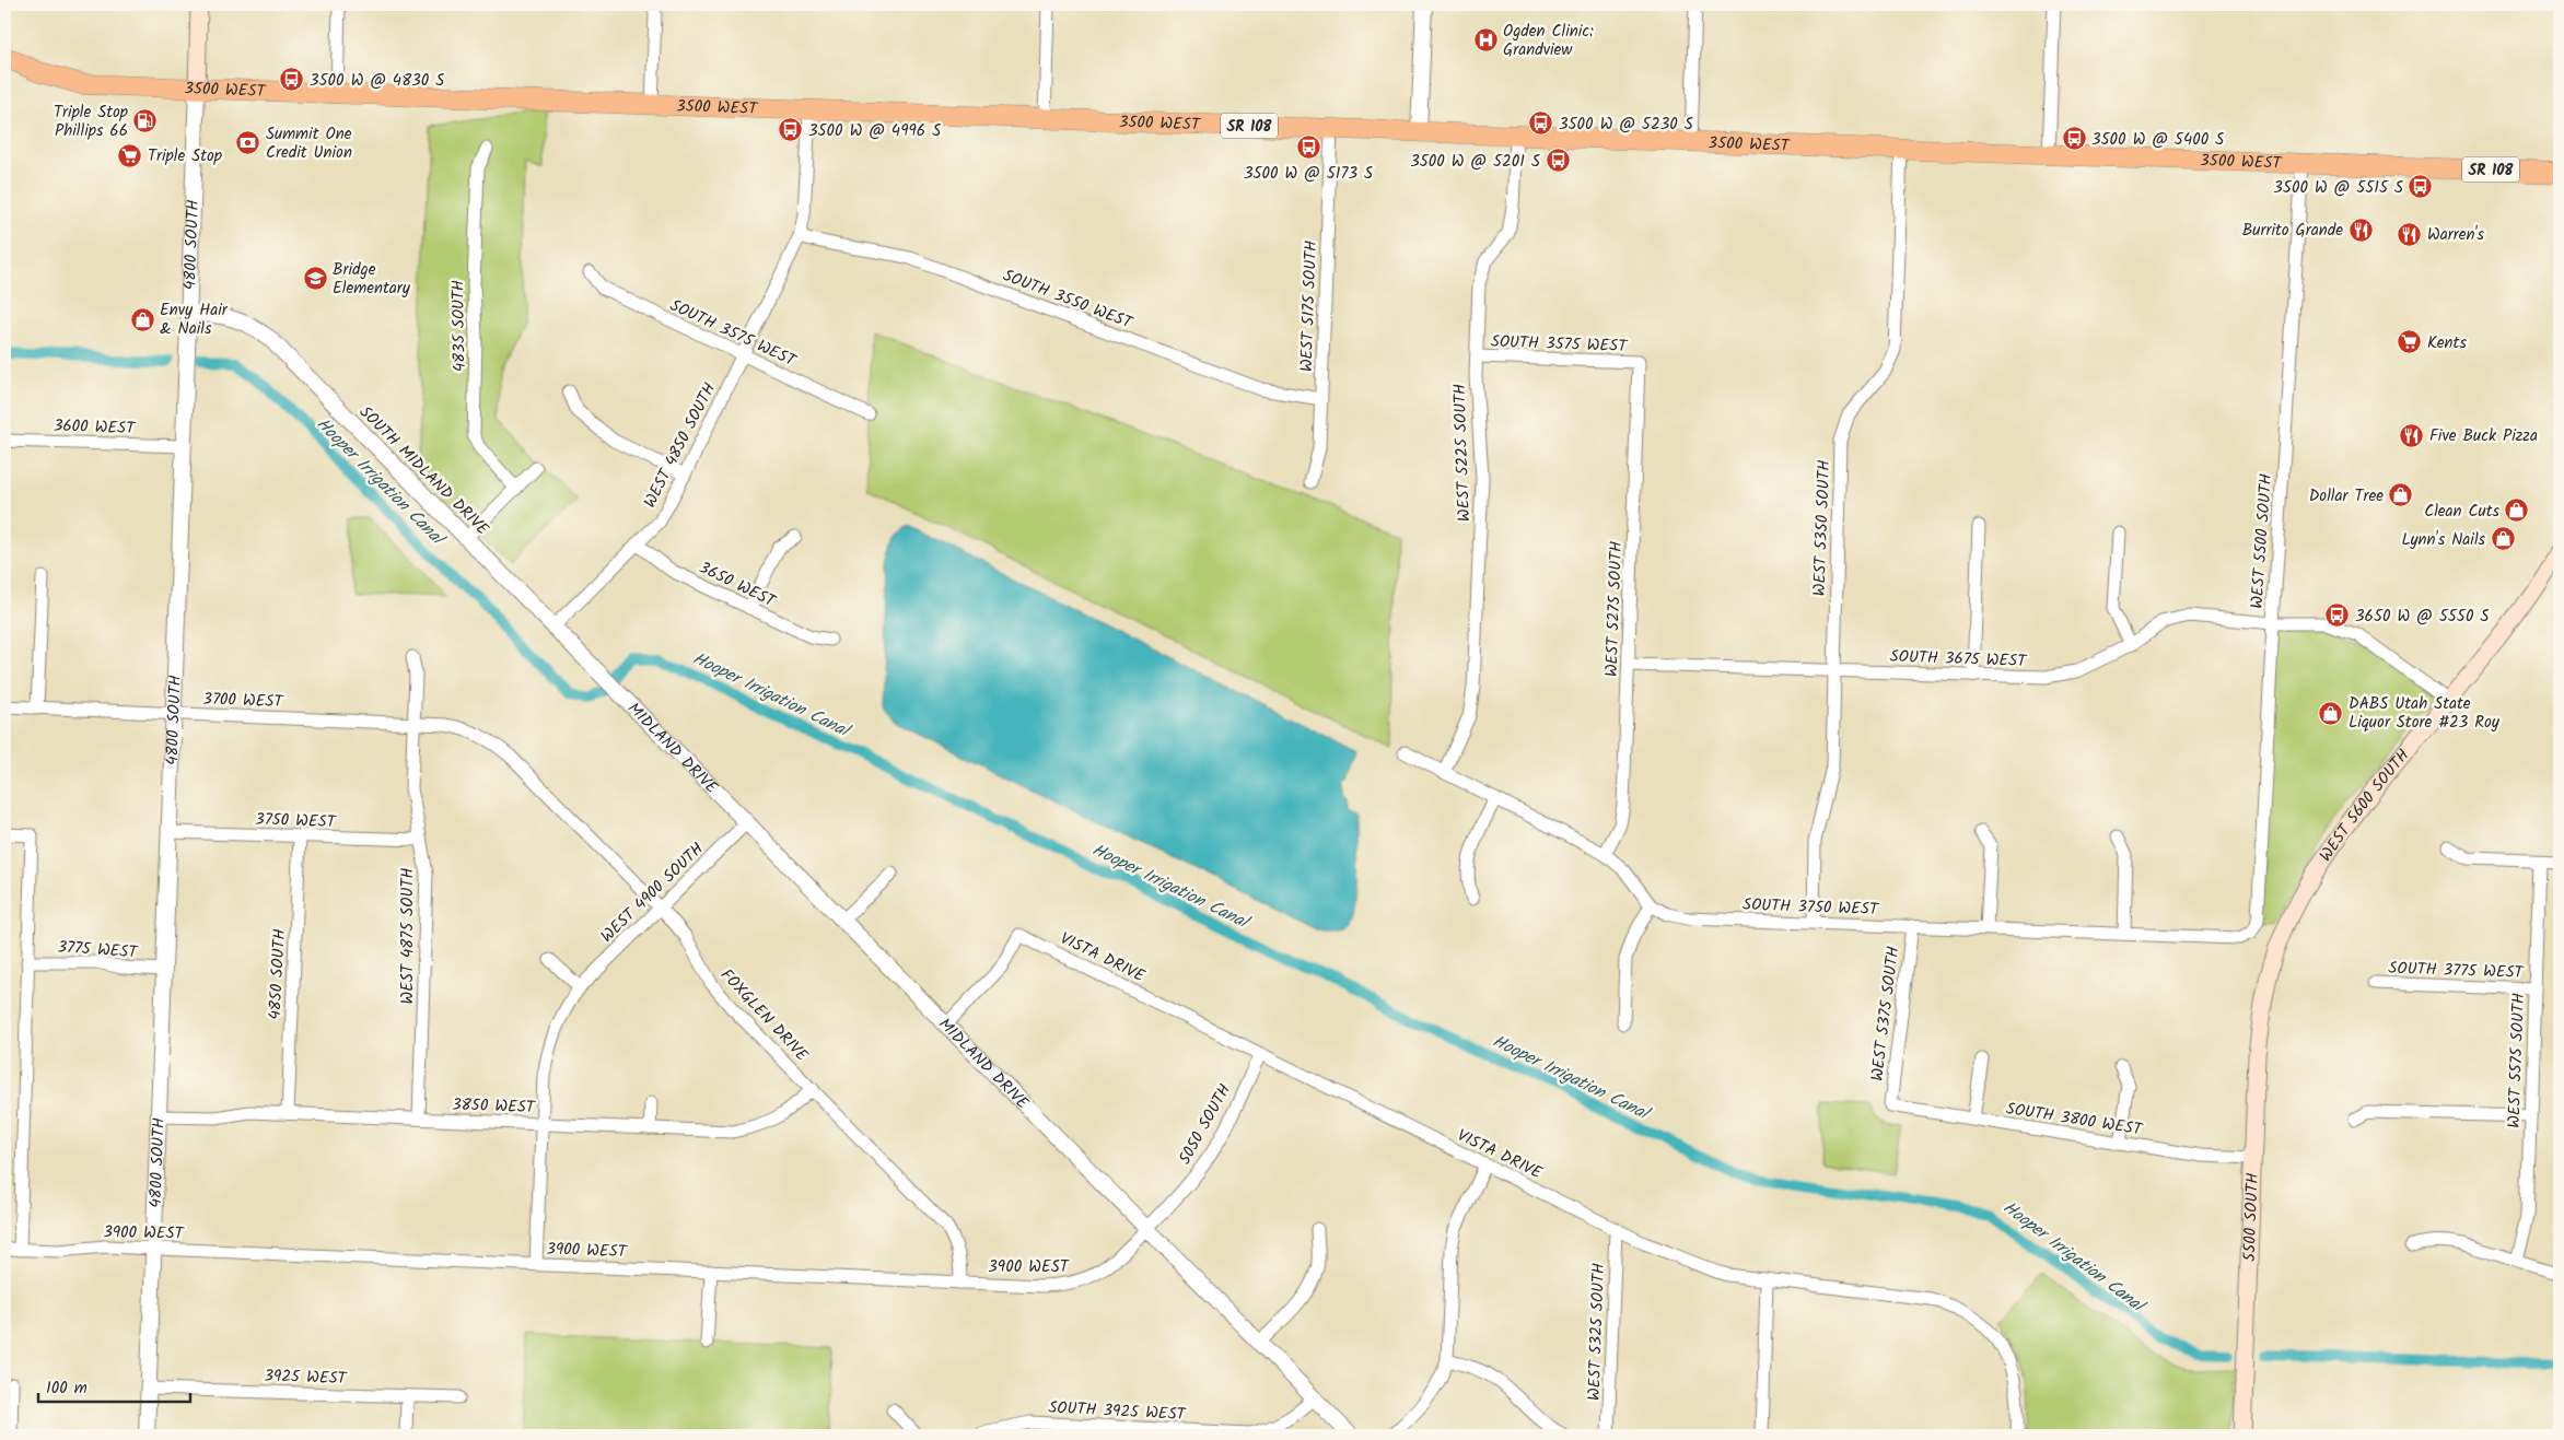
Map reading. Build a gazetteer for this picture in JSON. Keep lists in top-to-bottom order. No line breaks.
{"streets":{"main road":["3500 WEST","SR 108","4800 SOUTH","WEST 5600 SOUTH","5500 SOUTH"],"street":["SOUTH 3550 WEST","WEST 5175 SOUTH","4835 SOUTH","SOUTH 3575 WEST","3600 WEST","WEST 4850 SOUTH","WEST 5225 SOUTH","SOUTH MIDLAND DRIVE","WEST 5350 SOUTH","WEST 5500 SOUTH","3650 WEST","WEST 5275 SOUTH","SOUTH 3675 WEST","3700 WEST","MIDLAND DRIVE","3750 WEST","WEST 4900 SOUTH","SOUTH 3750 WEST","WEST 4875 SOUTH","3775 WEST","VISTA DRIVE","SOUTH 3775 WEST","4850 SOUTH","WEST 5375 SOUTH","FOXGLEN DRIVE","WEST 5575 SOUTH","3850 WEST","SOUTH 3800 WEST","5050 SOUTH","3900 WEST","WEST 5325 SOUTH","3925 WEST","SOUTH 3925 WEST"]},"crossings":[["3500 WEST","SR 108"],["3500 WEST","4800 SOUTH"],["3500 WEST","WEST 5175 SOUTH"],["3500 WEST","WEST 4850 SOUTH"],["3500 WEST","WEST 5225 SOUTH"],["3500 WEST","WEST 5350 SOUTH"],["3500 WEST","WEST 5500 SOUTH"],["SR 108","WEST 5500 SOUTH"],["4800 SOUTH","3600 WEST"],["4800 SOUTH","SOUTH MIDLAND DRIVE"],["4800 SOUTH","3700 WEST"],["4800 SOUTH","3750 WEST"],["4800 SOUTH","3775 WEST"],["4800 SOUTH","3850 WEST"],["4800 SOUTH","3900 WEST"],["4800 SOUTH","3925 WEST"],["SOUTH 3550 WEST","WEST 5175 SOUTH"],["SOUTH 3550 WEST","WEST 4850 SOUTH"],["SOUTH 3575 WEST","WEST 4850 SOUTH"],["SOUTH 3575 WEST","WEST 5225 SOUTH"],["SOUTH 3575 WEST","WEST 5275 SOUTH"],["WEST 4850 SOUTH","SOUTH MIDLAND DRIVE"],["WEST 4850 SOUTH","3650 WEST"],["SOUTH MIDLAND DRIVE","MIDLAND DRIVE"],["WEST 5350 SOUTH","SOUTH 3675 WEST"],["WEST 5350 SOUTH","SOUTH 3750 WEST"],["WEST 5500 SOUTH","SOUTH 3675 WEST"],["WEST 5500 SOUTH","SOUTH 3750 WEST"],["WEST 5275 SOUTH","SOUTH 3675 WEST"],["SOUTH 3675 WEST","WEST 5600 SOUTH"],["3700 WEST","WEST 4875 SOUTH"],["3700 WEST","FOXGLEN DRIVE"],["MIDLAND DRIVE","WEST 4900 SOUTH"],["MIDLAND DRIVE","VISTA DRIVE"],["MIDLAND DRIVE","5050 SOUTH"],["MIDLAND DRIVE","3900 WEST"],["MIDLAND DRIVE","SOUTH 3925 WEST"],["WEST 5600 SOUTH","5500 SOUTH"],["3750 WEST","WEST 4875 SOUTH"],["3750 WEST","4850 SOUTH"],["WEST 4900 SOUTH","FOXGLEN DRIVE"],["WEST 4900 SOUTH","3850 WEST"],["WEST 4900 SOUTH","3900 WEST"],["SOUTH 3750 WEST","WEST 5375 SOUTH"],["WEST 4875 SOUTH","FOXGLEN DRIVE"],["WEST 4875 SOUTH","3850 WEST"],["VISTA DRIVE","5050 SOUTH"],["VISTA DRIVE","WEST 5325 SOUTH"],["SOUTH 3775 WEST","WEST 5575 SOUTH"],["4850 SOUTH","3850 WEST"],["WEST 5375 SOUTH","SOUTH 3800 WEST"],["FOXGLEN DRIVE","3850 WEST"],["FOXGLEN DRIVE","3900 WEST"],["SOUTH 3800 WEST","5500 SOUTH"],["5050 SOUTH","3900 WEST"]],"water":["Hooper Irrigation Canal"],"places":{"hospital":["Ogden Clinic: Grandview"],"bus stop":["3500 W @ 4830 S","3500 W @ 5230 S","3500 W @ 4996 S","3500 W @ 5400 S","3500 W @ 5173 S","3500 W @ 5201 S","3500 W @ 5515 S","3650 W @ 5550 S"],"fuel station":["Triple Stop Phillips 66"],"bank":["Summit One Credit Union"],"supermarket":["Triple Stop","Kents"],"restaurant":["Burrito Grande","Warren's","Five Buck Pizza"],"school or university":["Bridge Elementary"],"shop":["Envy Hair & Nails","Dollar Tree","Clean Cuts","Lynn's Nails","DABS Utah State Liquor Store #23 Roy"]},"scale_bar":"100 m"}
